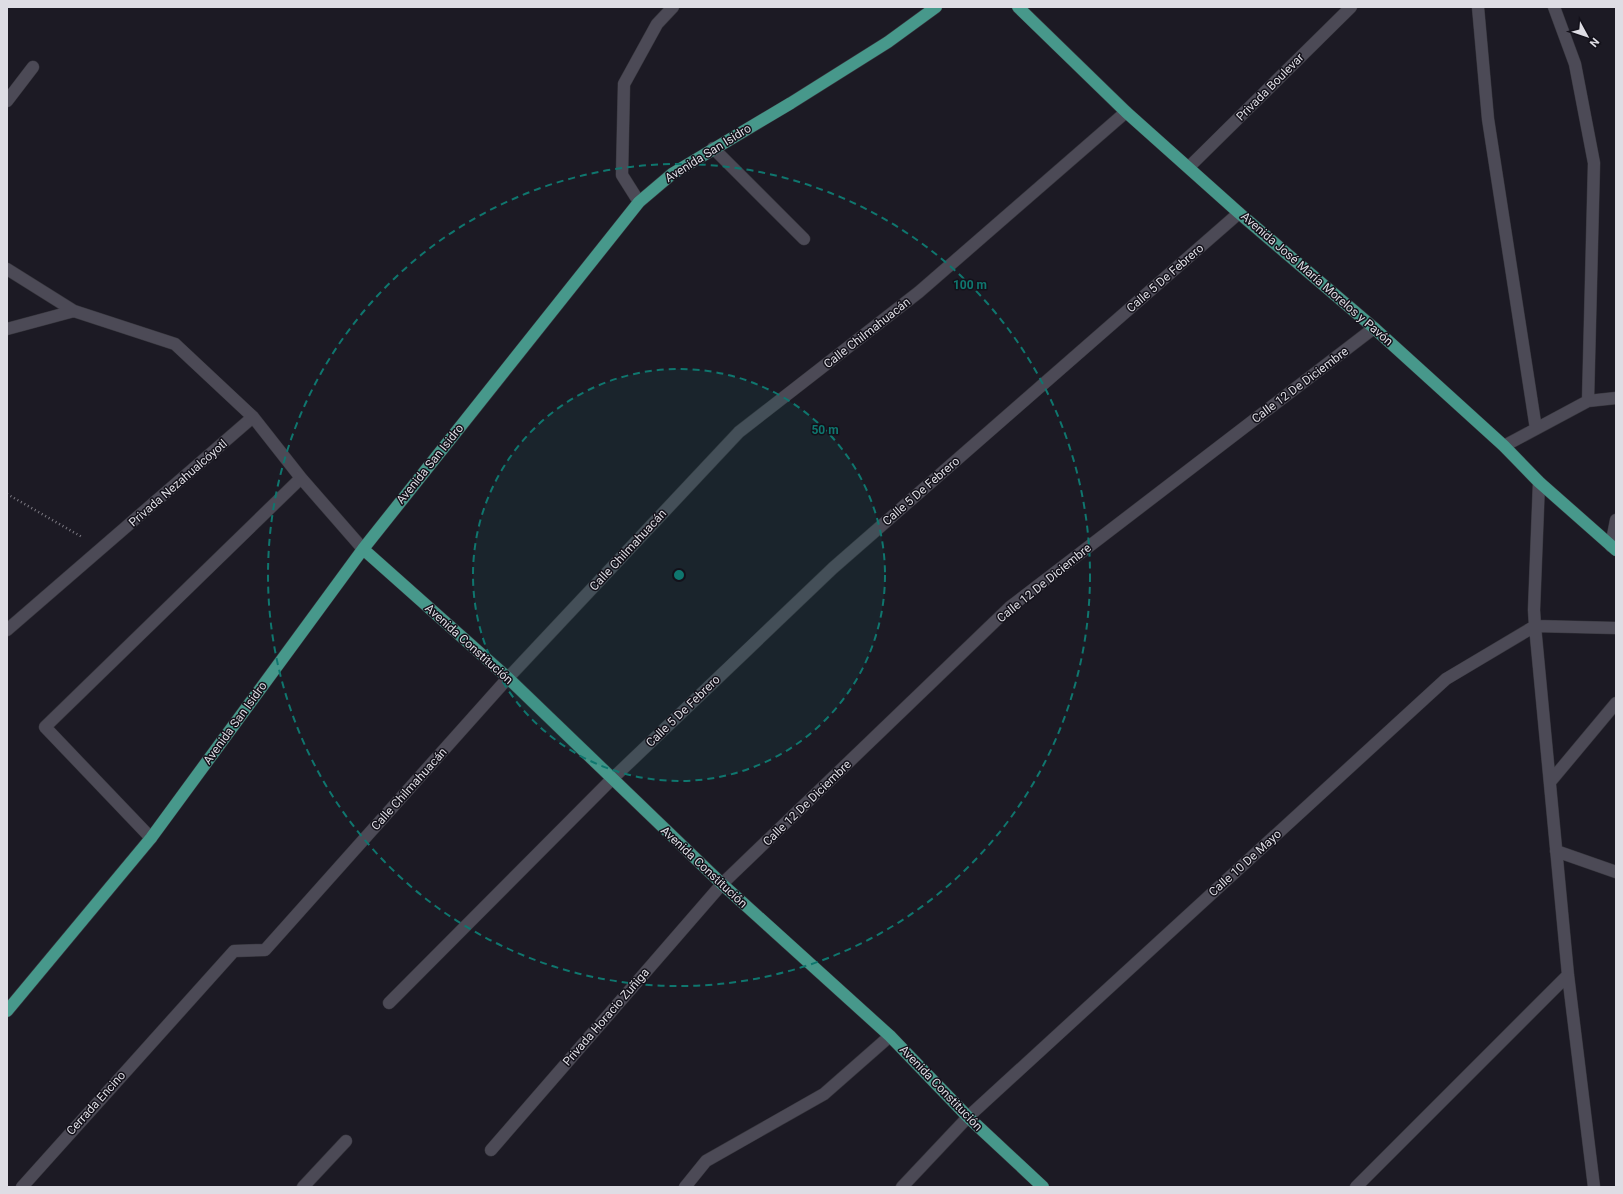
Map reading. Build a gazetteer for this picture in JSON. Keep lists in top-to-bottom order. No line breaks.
{"streets":{"main road":["Avenida San Isidro","Avenida José María Morelos y Pavón","Avenida Constitución"],"street":["Privada Boulevar","Calle 5 De Febrero","Calle Chilmahuacán","Calle 12 De Diciembre","Privada Nezahualcóyotl","Calle 10 De Mayo","Privada Horacio Zuñiga","Cerrada Encino"]},"crossings":[["Privada Boulevar","Avenida José María Morelos y Pavón"],["Avenida San Isidro","Avenida Constitución"],["Calle 5 De Febrero","Avenida José María Morelos y Pavón"],["Calle 5 De Febrero","Avenida Constitución"],["Avenida José María Morelos y Pavón","Calle Chilmahuacán"],["Avenida José María Morelos y Pavón","Calle 12 De Diciembre"],["Calle Chilmahuacán","Avenida Constitución"],["Calle Chilmahuacán","Cerrada Encino"],["Calle 12 De Diciembre","Avenida Constitución"],["Calle 12 De Diciembre","Privada Horacio Zuñiga"],["Avenida Constitución","Calle 10 De Mayo"],["Avenida Constitución","Privada Horacio Zuñiga"]],"north":"bottom right","rings":["100 m","50 m"]}
